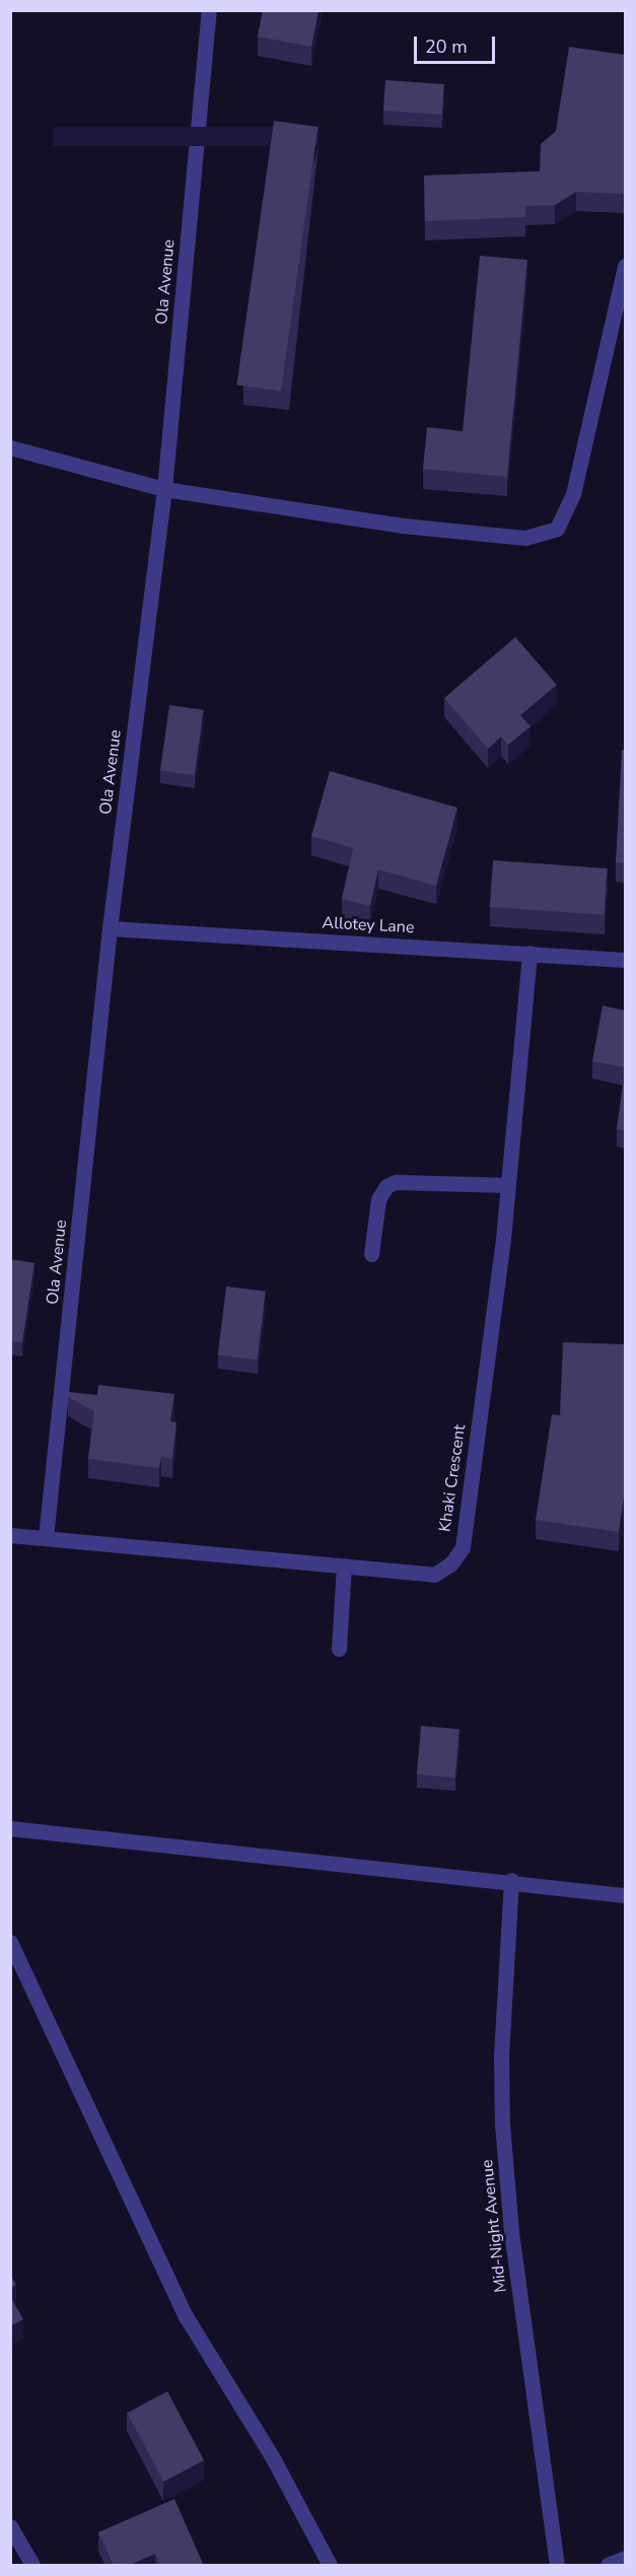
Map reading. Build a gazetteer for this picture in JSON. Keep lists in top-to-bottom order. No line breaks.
{"streets":{"street":["Ola Avenue","Allotey Lane","Khaki Crescent","Mid-Night Avenue"]},"crossings":[["Ola Avenue","Allotey Lane"],["Ola Avenue","Khaki Crescent"],["Allotey Lane","Khaki Crescent"]],"scale_bar":"20 m"}
